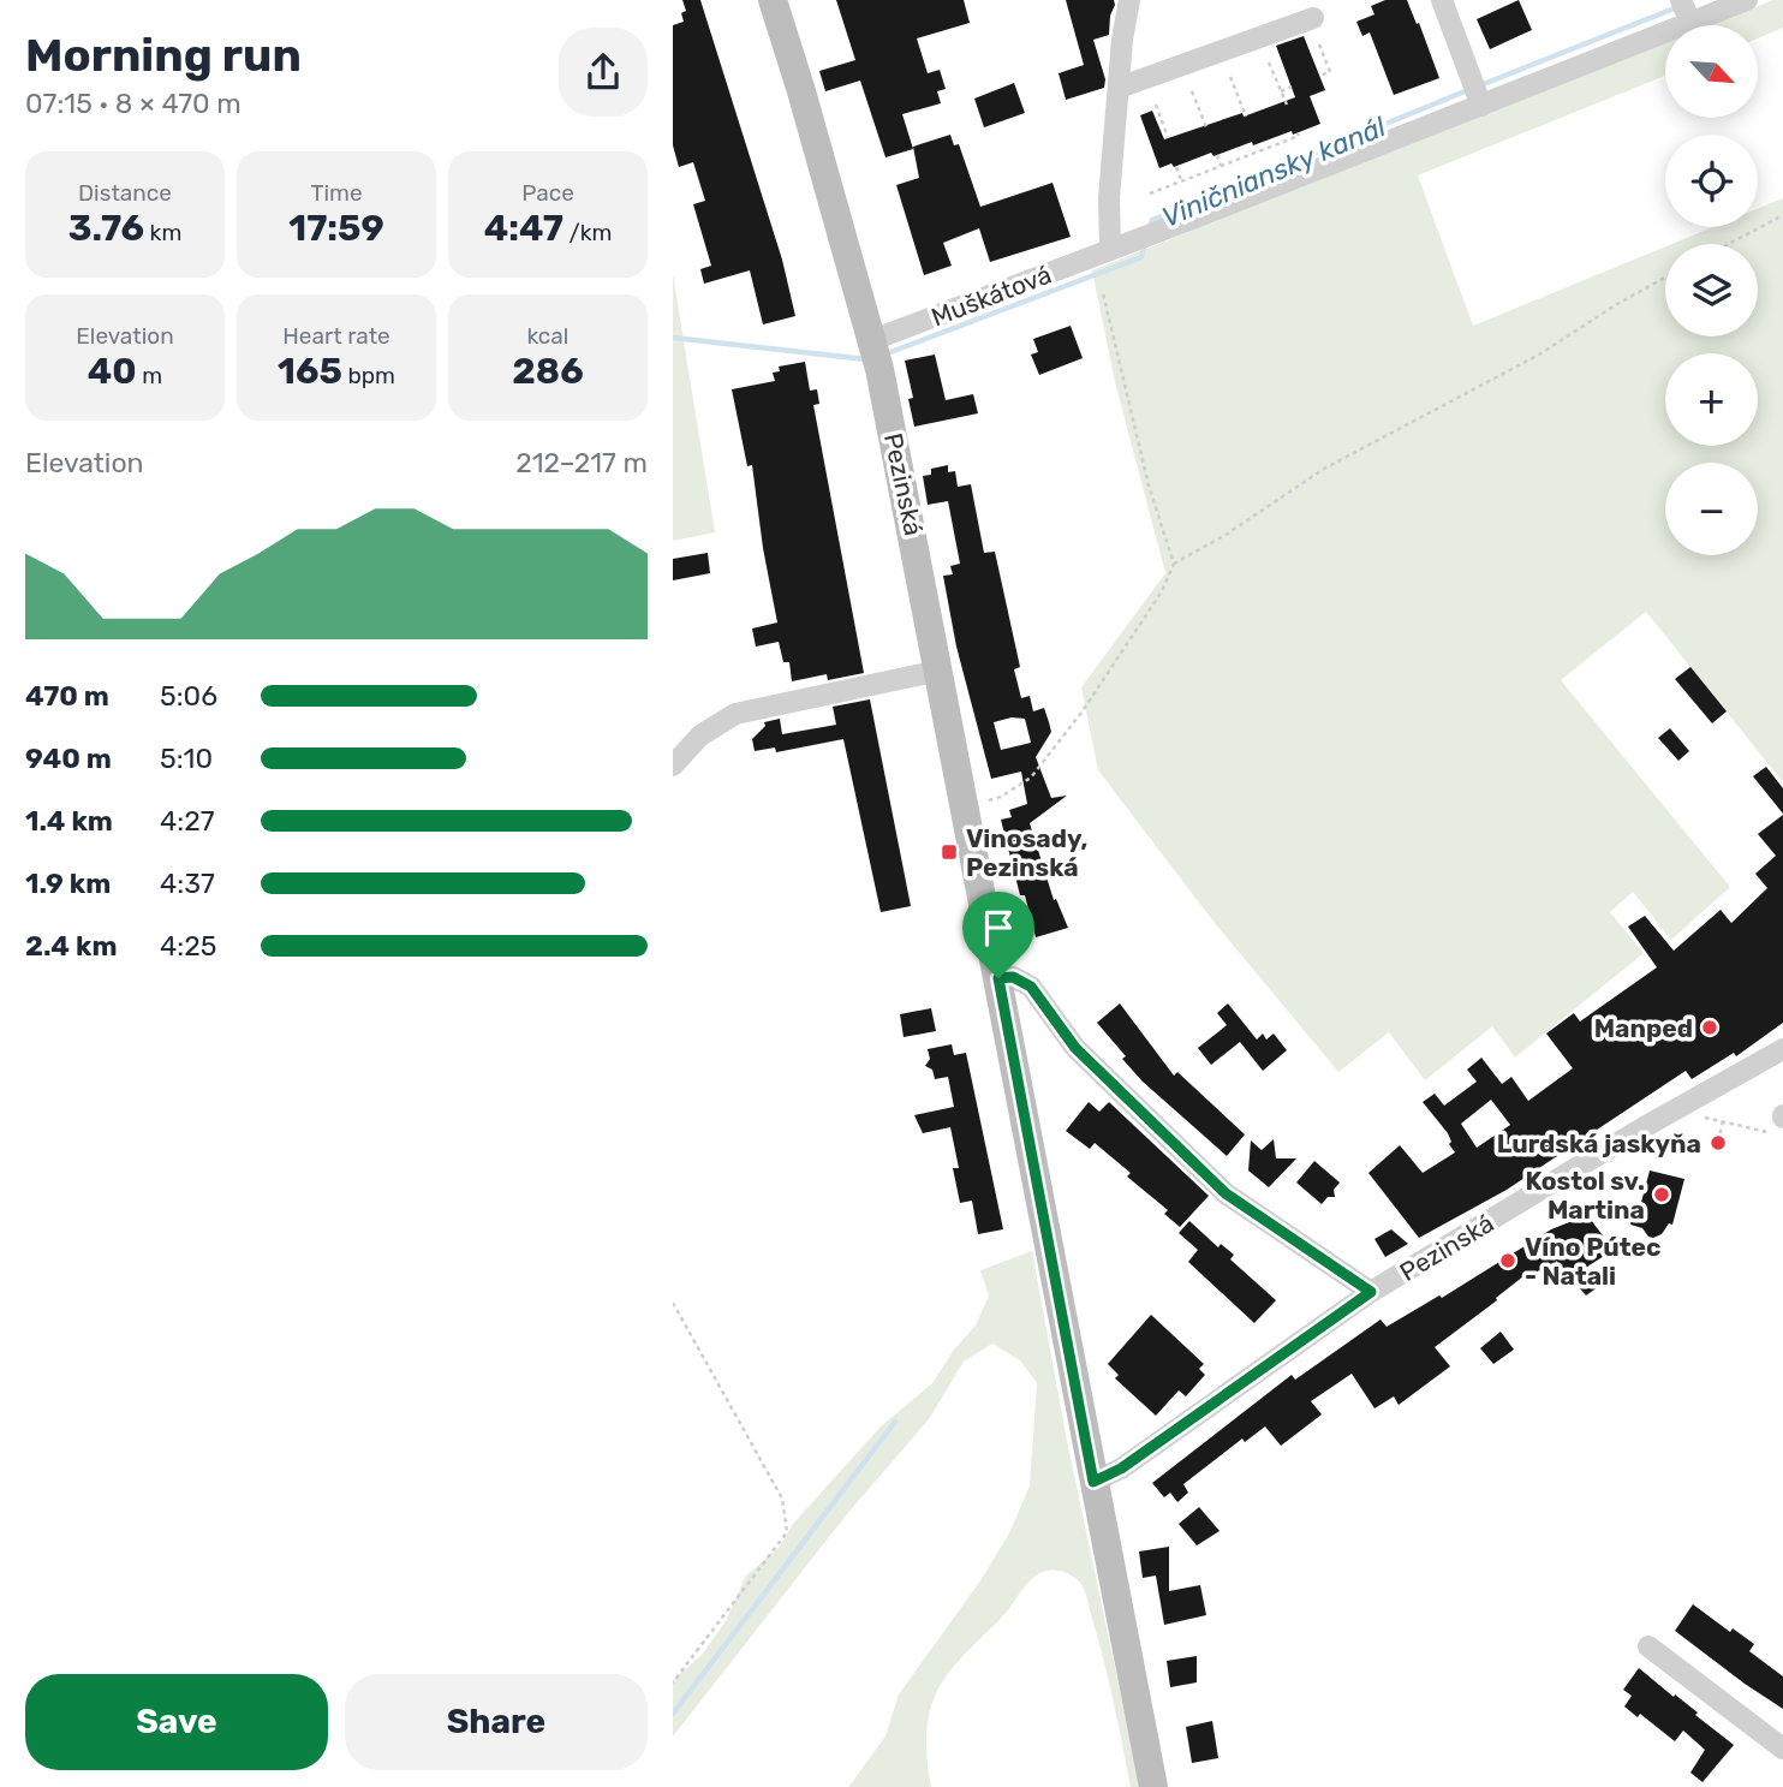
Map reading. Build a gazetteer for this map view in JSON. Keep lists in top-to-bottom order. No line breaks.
{"streets":{"main road":["Pezinská"],"street":["Muškátová"]},"crossings":[["Muškátová","Pezinská"]],"water":["Viničniansky kanál"],"places":{"transit":["Vinosady, Pezinská"],"other":["Manped","Lurdská jaskyňa","Kostol sv. Martina","Víno Pútec - Natali"]},"north":"bottom right","page":{"heading":["Morning run","07:15 · 8 × 470 m"],"map_buttons":["+","−"],"stats":[["Distance","3.76 km"],["Time","17:59"],["Pace","4:47 /km"],["Elevation","40 m"],["Heart rate","165 bpm"],["kcal","286"]],"chart":["Elevation","212–217 m"],"list":[{"name":"470 m","note":"5:06"},{"name":"940 m","note":"5:10"},{"name":"1.4 km","note":"4:27"},{"name":"1.9 km","note":"4:37"},{"name":"2.4 km","note":"4:25"}],"buttons":["Save","Share"]}}
